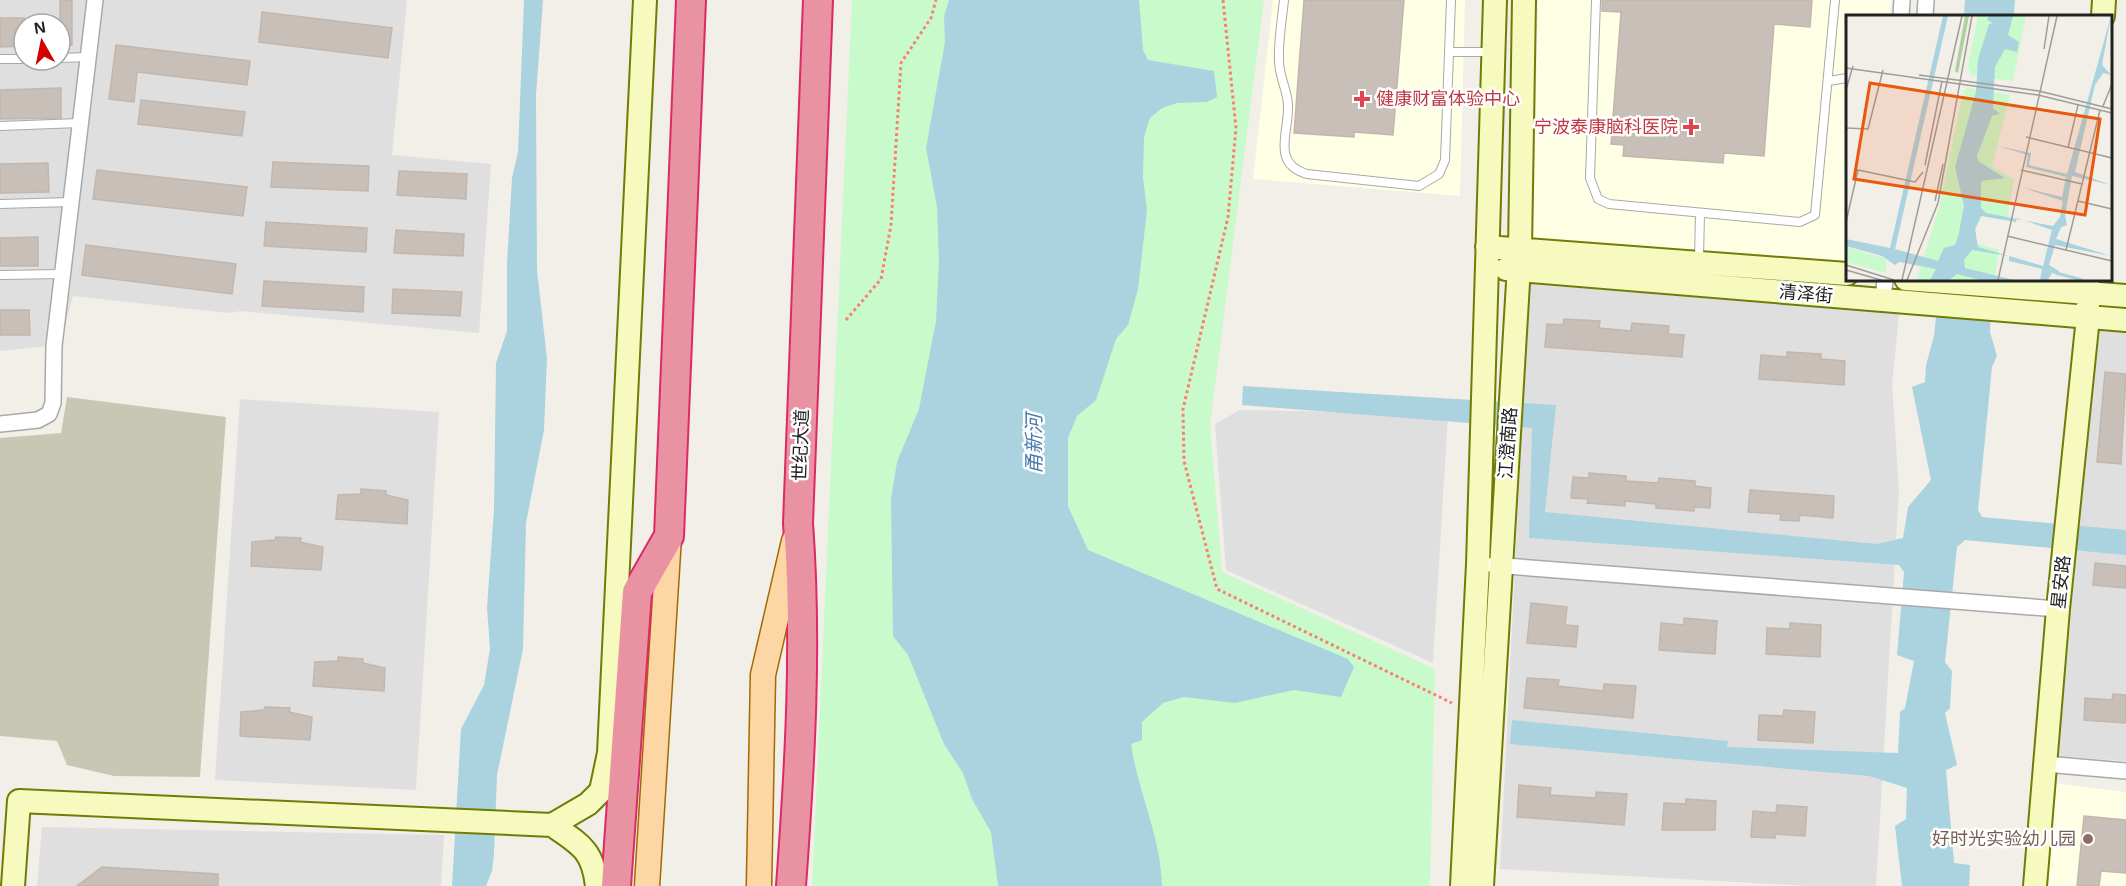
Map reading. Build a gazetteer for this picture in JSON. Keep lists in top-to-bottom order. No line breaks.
{"streets":{"highway":["世纪大道"],"street":["清泽街","江澄南路","星安路"]},"crossings":[["清泽街","江澄南路"],["清泽街","星安路"]],"water":["甬新河"],"places":{"health":["健康财富体验中心","宁波泰康脑科医院"],"other":["好时光实验幼儿园"]},"north":"top"}
